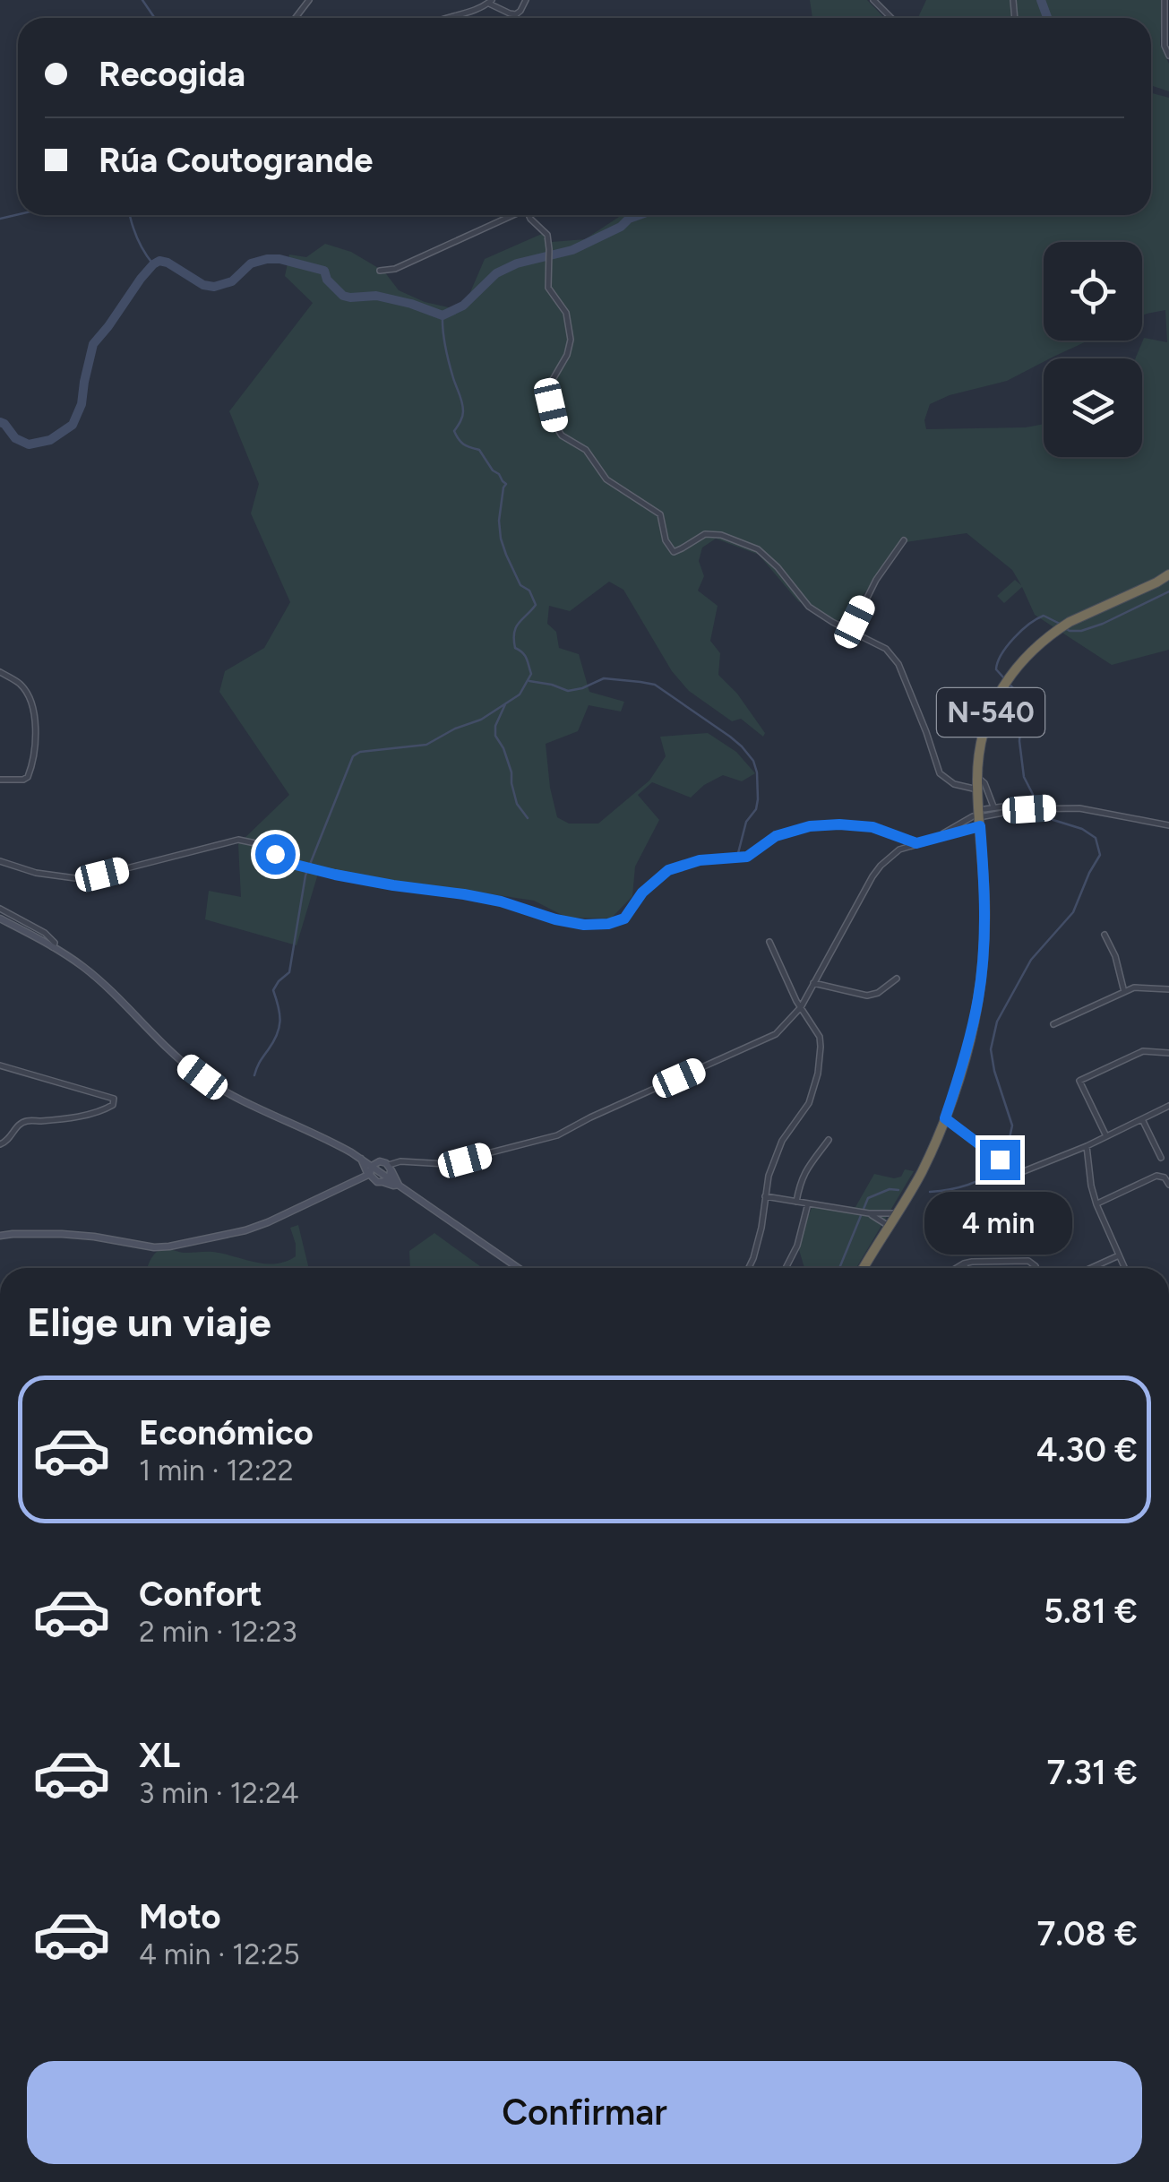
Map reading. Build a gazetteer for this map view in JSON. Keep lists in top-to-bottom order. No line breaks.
{"streets":{"highway":["N-540"]},"page":{"banner":["Recogida","Rúa Coutogrande"],"bubble":"4 min","heading":"Elige un viaje","list":[{"name":"Económico","note":"1 min · 12:22","value":"4.30 €"},{"name":"Confort","note":"2 min · 12:23","value":"5.81 €"},{"name":"XL","note":"3 min · 12:24","value":"7.31 €"},{"name":"Moto","note":"4 min · 12:25","value":"7.08 €"}],"buttons":"Confirmar"}}
